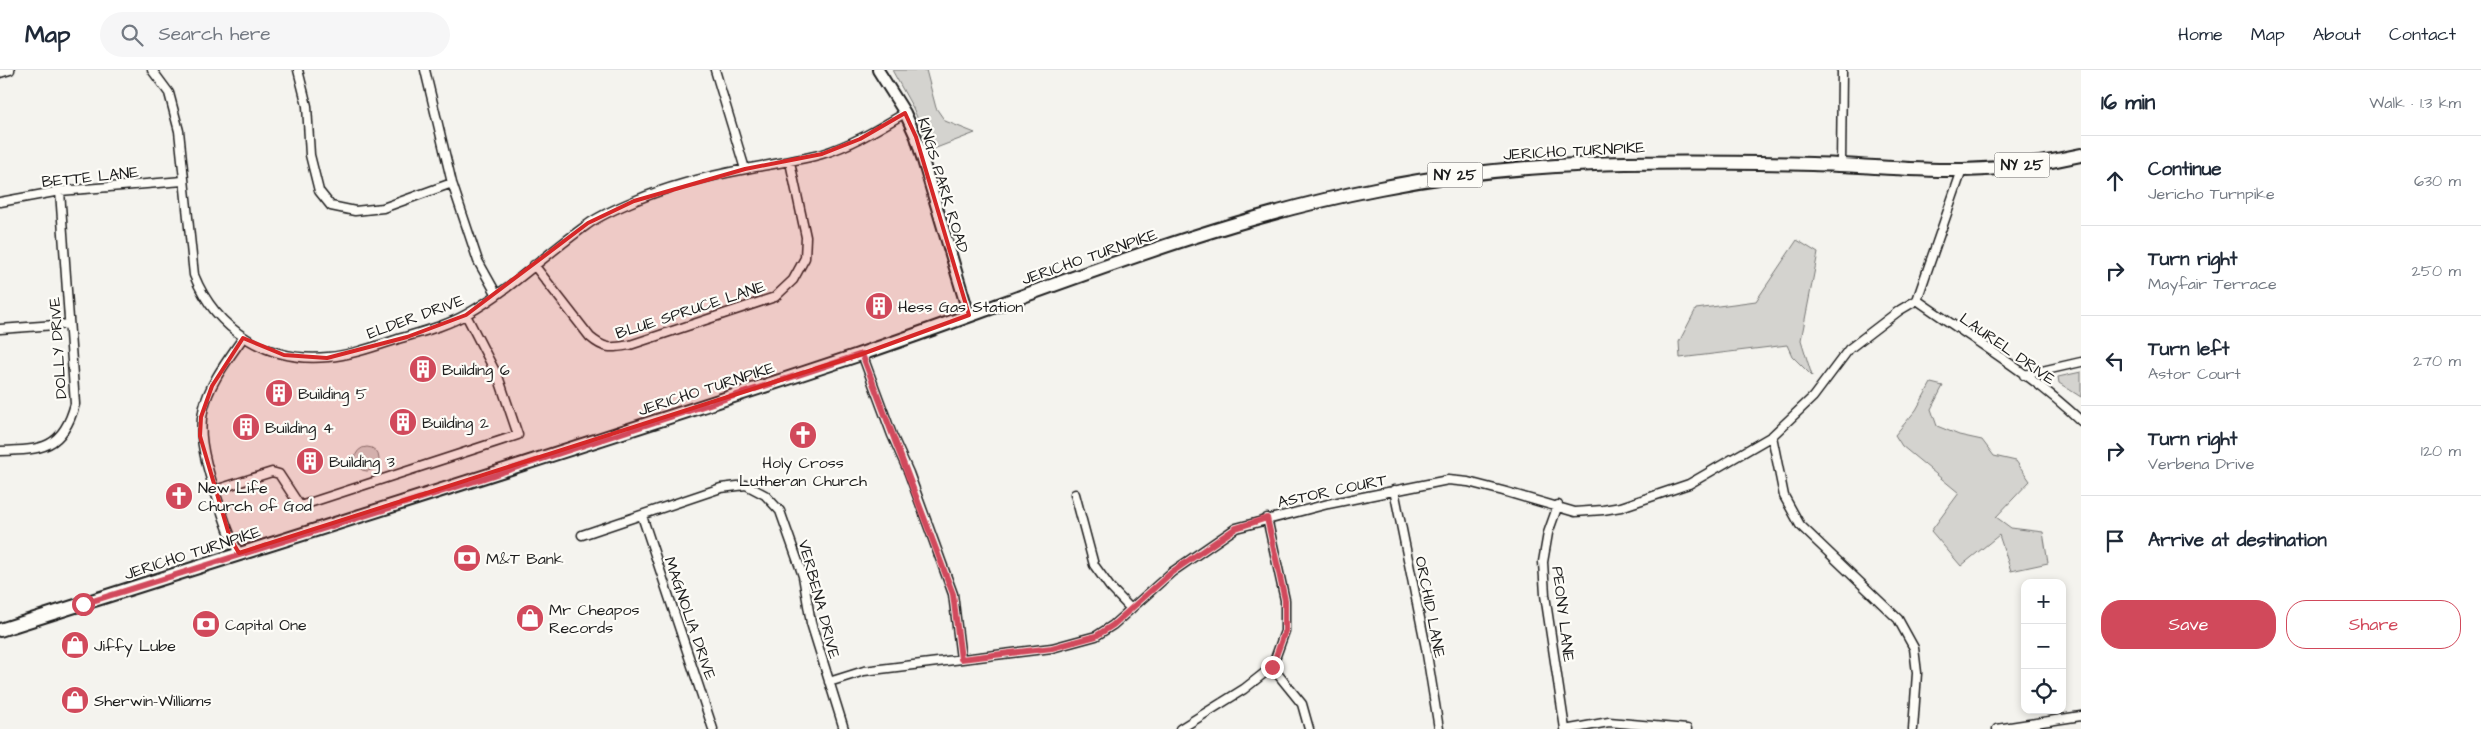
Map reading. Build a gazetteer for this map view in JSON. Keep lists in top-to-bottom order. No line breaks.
{"streets":{"main road":["JERICHO TURNPIKE","NY 25"],"street":["BETTE LANE","KINGS PARK ROAD","BLUE SPRUCE LANE","ELDER DRIVE","DOLLY DRIVE","LAUREL DRIVE","ASTOR COURT","VERBENA DRIVE","ORCHID LANE","PEONY LANE","MAGNOLIA DRIVE"]},"crossings":[["JERICHO TURNPIKE","NY 25"],["JERICHO TURNPIKE","KINGS PARK ROAD"],["BETTE LANE","ELDER DRIVE"],["BETTE LANE","DOLLY DRIVE"],["KINGS PARK ROAD","ELDER DRIVE"],["BLUE SPRUCE LANE","ELDER DRIVE"],["LAUREL DRIVE","ASTOR COURT"],["ASTOR COURT","VERBENA DRIVE"],["ASTOR COURT","ORCHID LANE"],["ASTOR COURT","PEONY LANE"],["VERBENA DRIVE","MAGNOLIA DRIVE"]],"places":{"building":["Hess Gas Station","Building 6","Building 5","Building 2","Building 4","Building 3"],"church":["Holy Cross Lutheran Church","New Life Church of God"],"bank":["M&T Bank","Capital One"],"shop":["Mr Cheapos Records","Jiffy Lube","Sherwin-Williams"]},"page":{"header":"Map","search":"Search here","nav":["Home","Map","About","Contact"],"heading":["16 min","Walk · 1.3 km"],"list":[["Continue","Jericho Turnpike","630 m"],["Turn right","Mayfair Terrace","250 m"],["Turn left","Astor Court","270 m"],["Turn right","Verbena Drive","120 m"],"Arrive at destination"],"map_buttons":["+","−"],"buttons":["Save","Share"]}}
